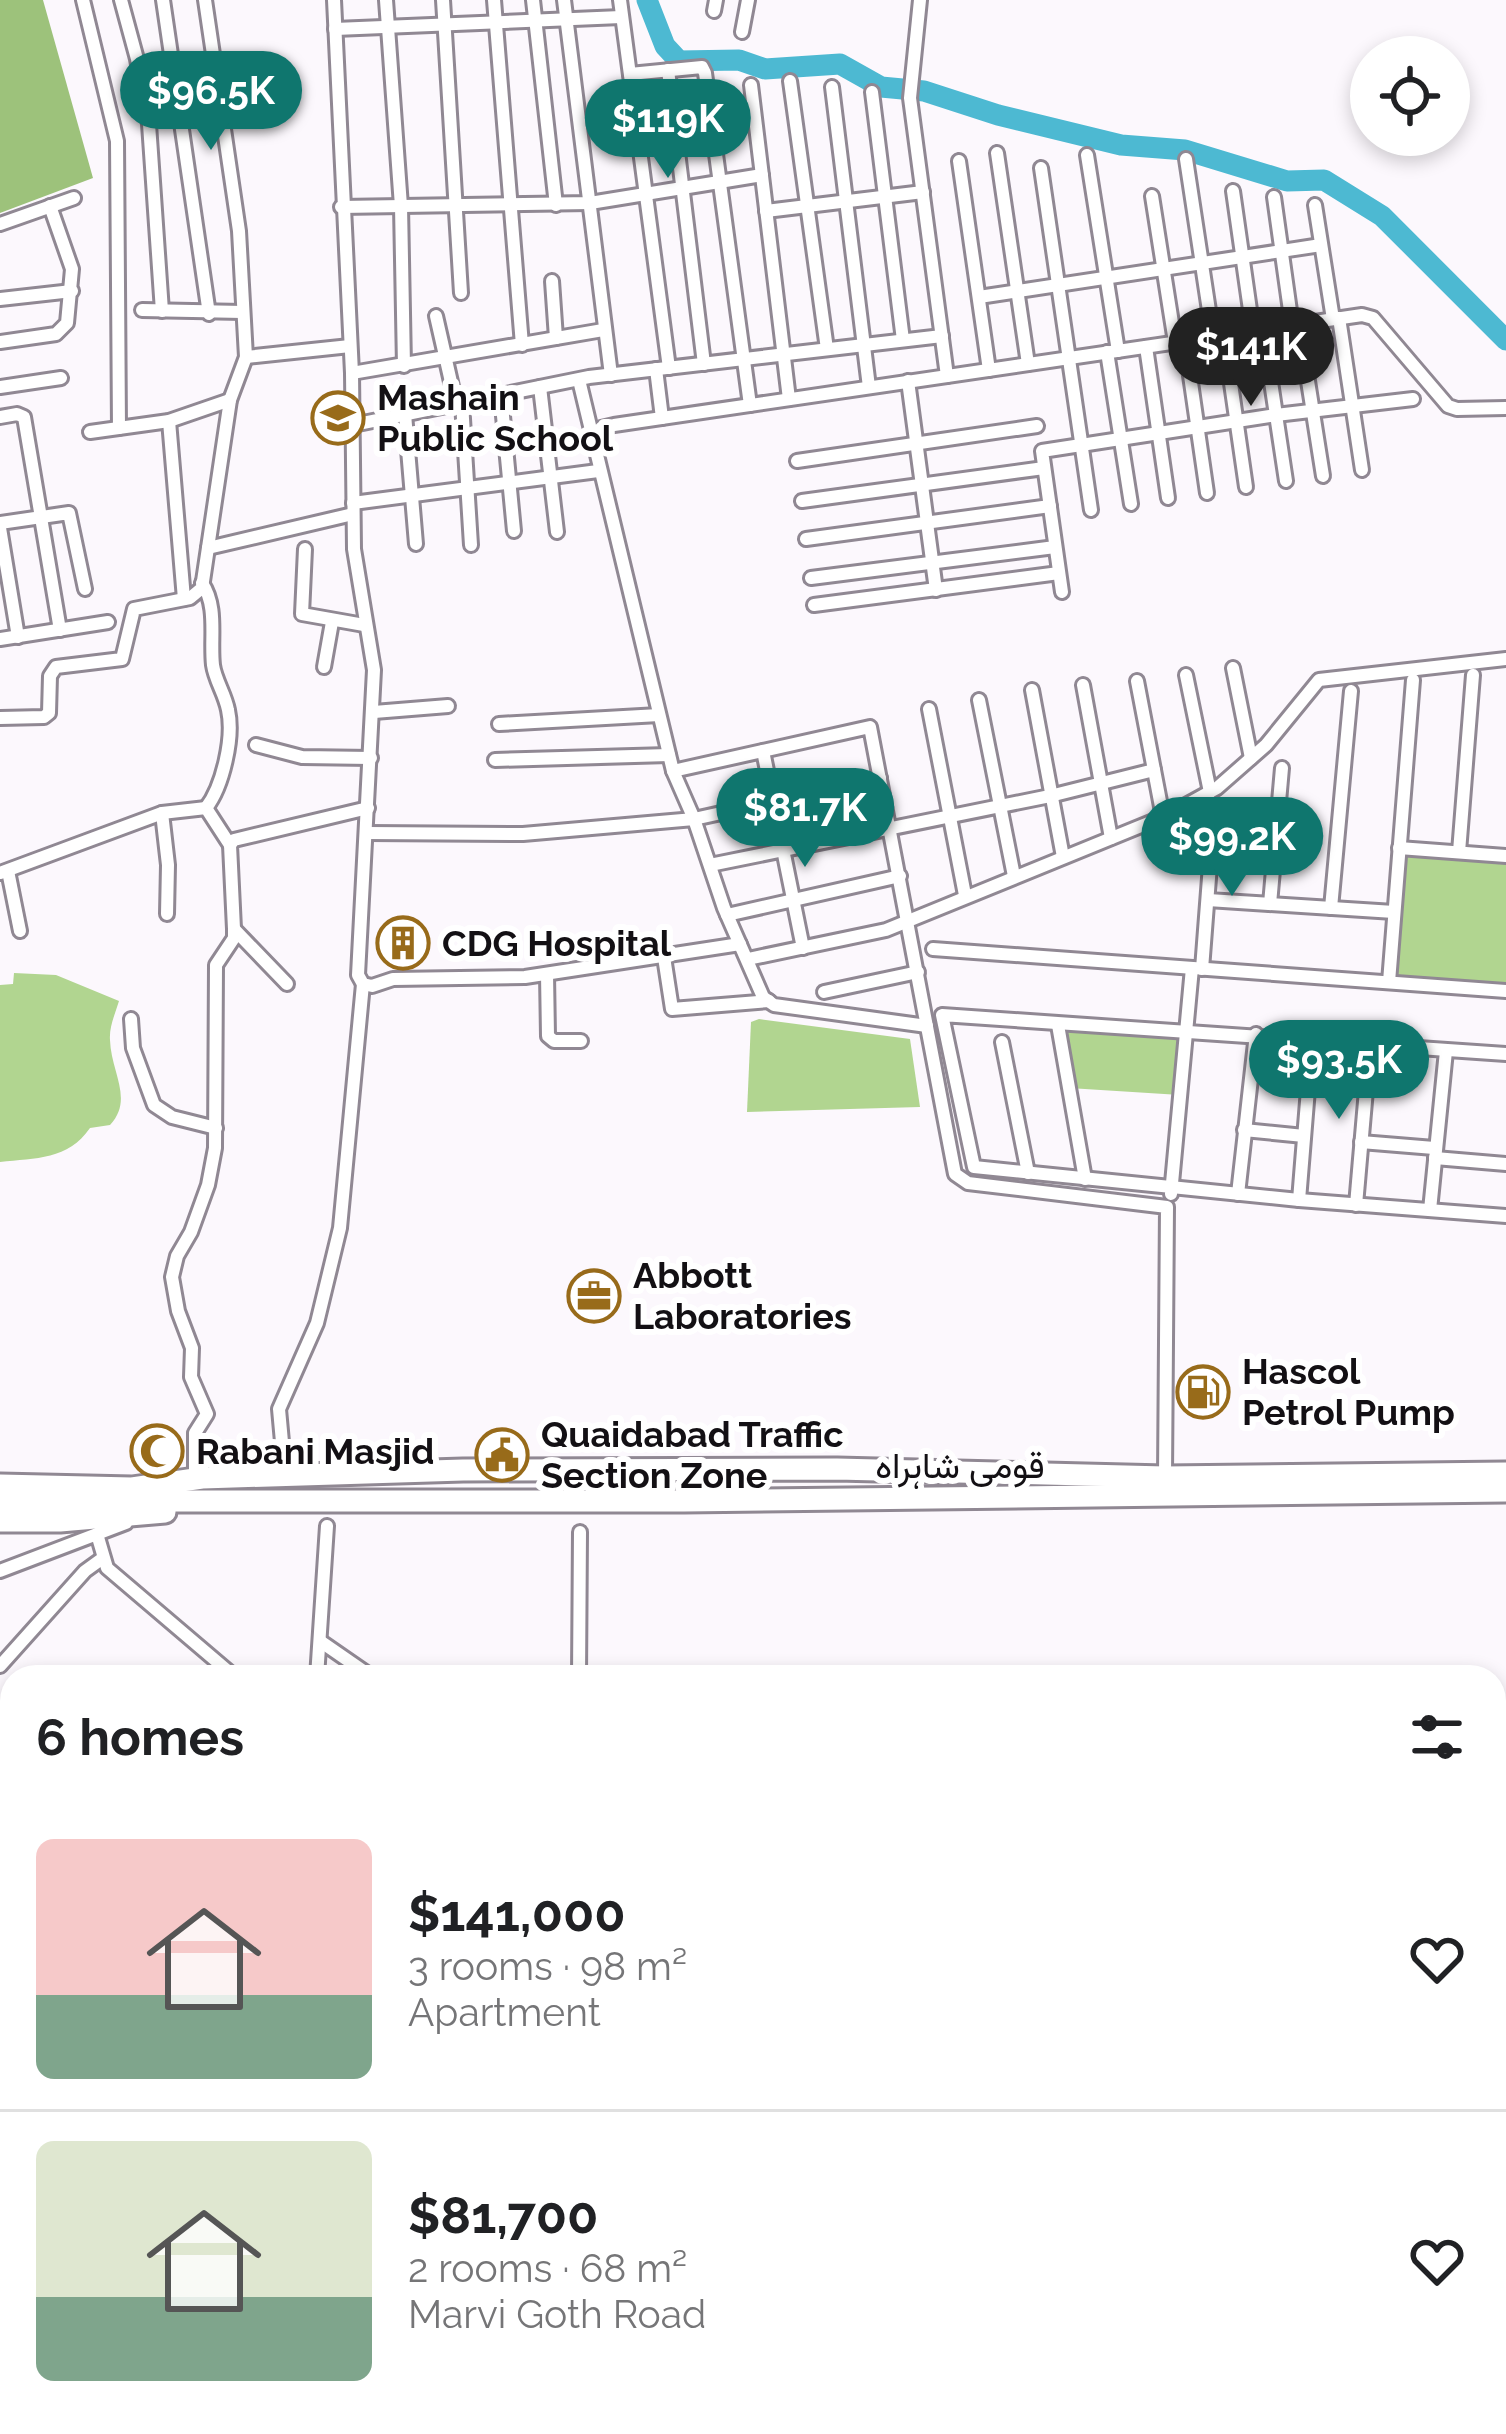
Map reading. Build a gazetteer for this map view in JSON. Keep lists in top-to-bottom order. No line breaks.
{"streets":{"highway":["قومی شاہراہ"]},"places":{"school or university":["Mashain Public School"],"building":["CDG Hospital"],"office":["Abbott Laboratories"],"fuel station":["Hascol Petrol Pump"],"mosque":["Rabani Masjid"],"public building":["Quaidabad Traffic Section Zone"]},"page":{"price":["$96.5K","$119K","$141K","$81.7K","$99.2K","$93.5K"],"heading":"6 homes","list":[{"name":"$141,000","note":"3 rooms · 98 m² · Apartment"},{"name":"$81,700","note":"2 rooms · 68 m² · Marvi Goth Road"}]}}
